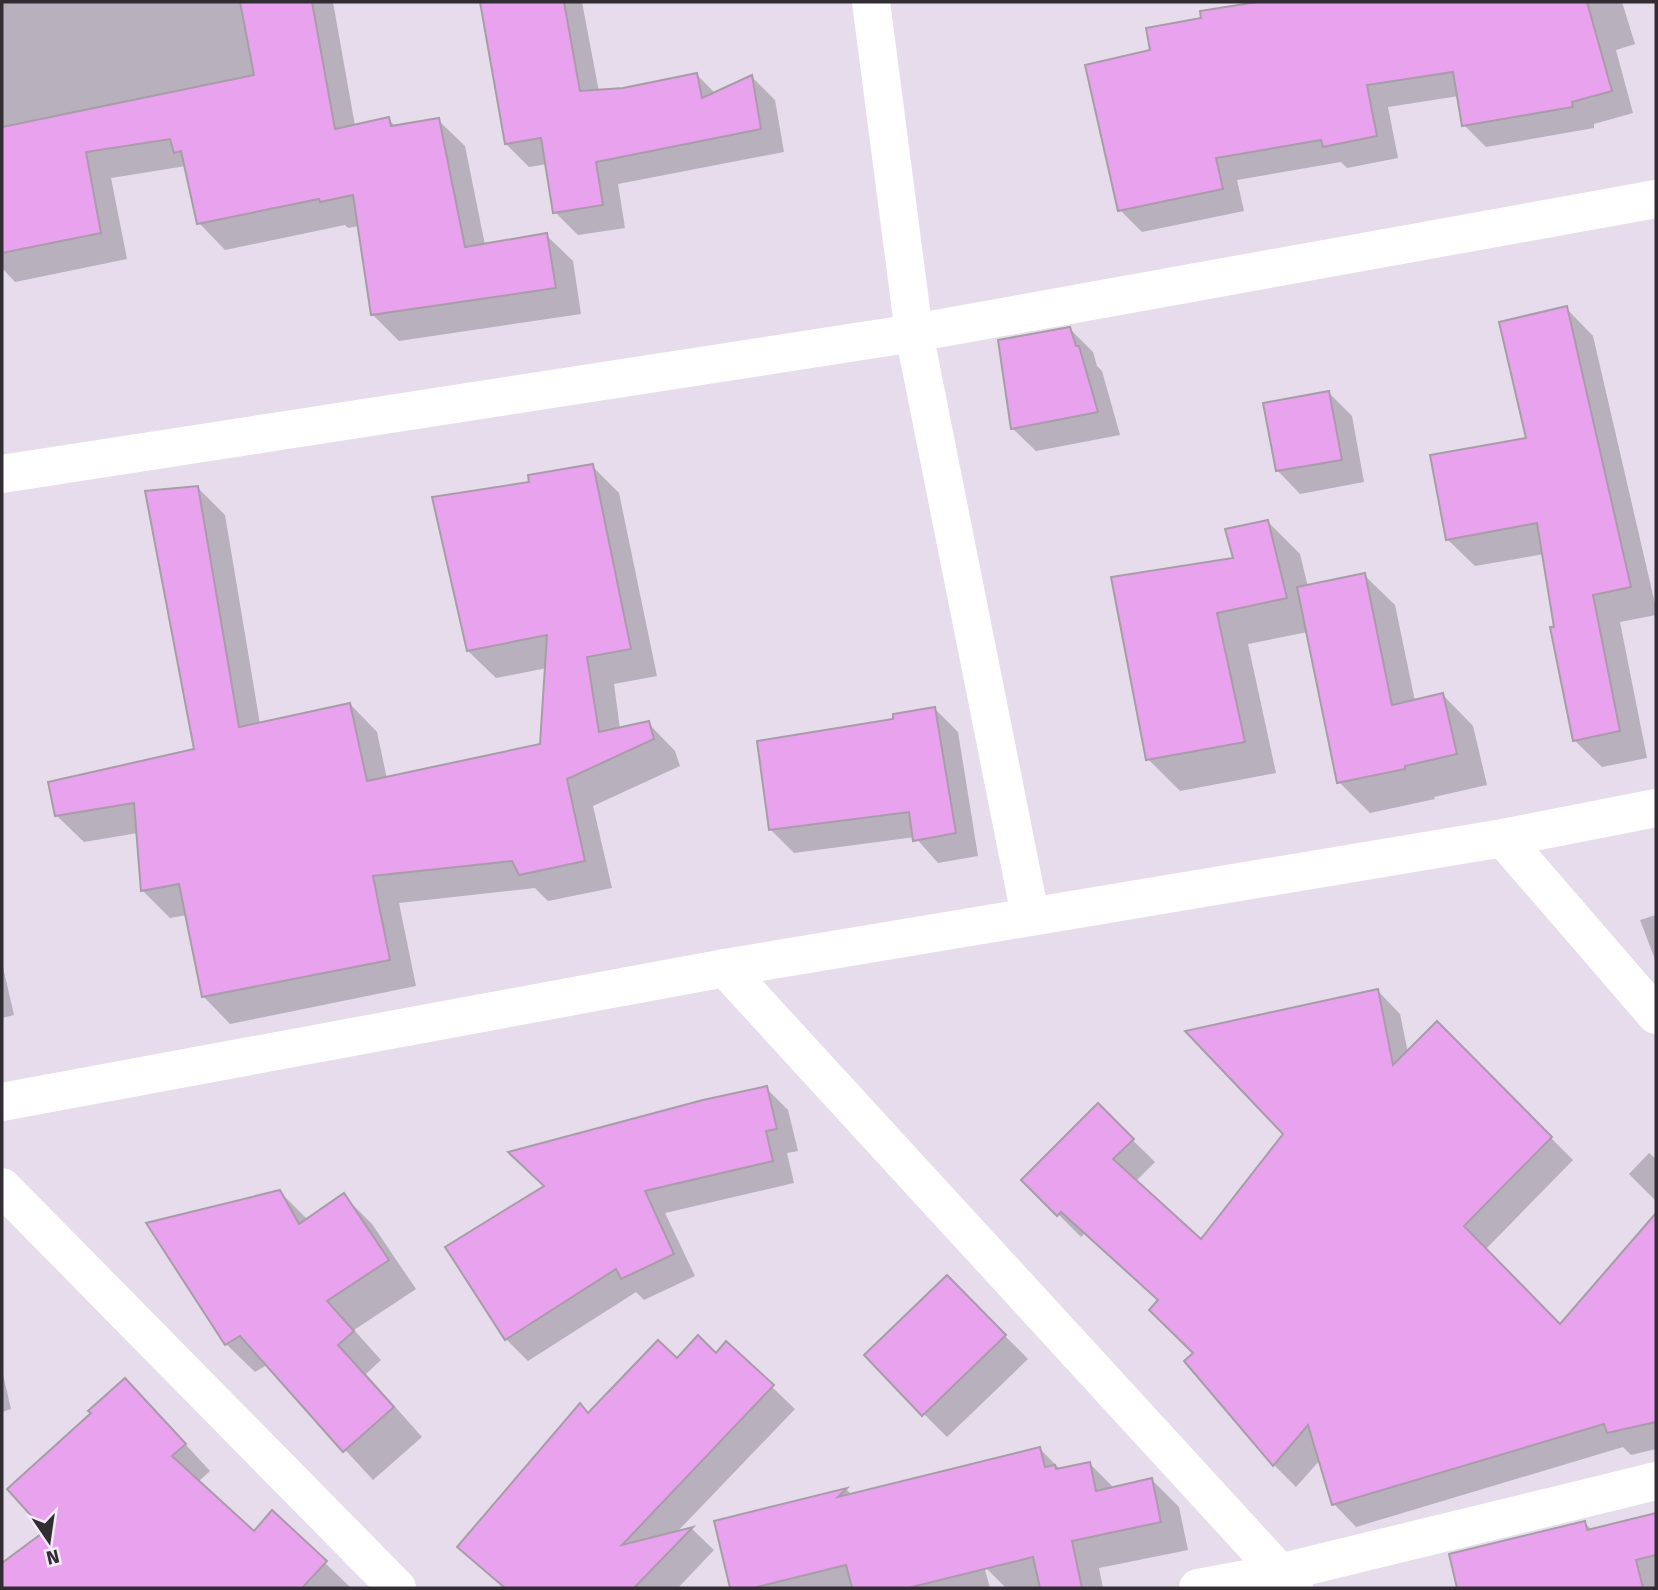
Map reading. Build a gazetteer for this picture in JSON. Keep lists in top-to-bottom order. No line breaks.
{"north":"bottom"}
